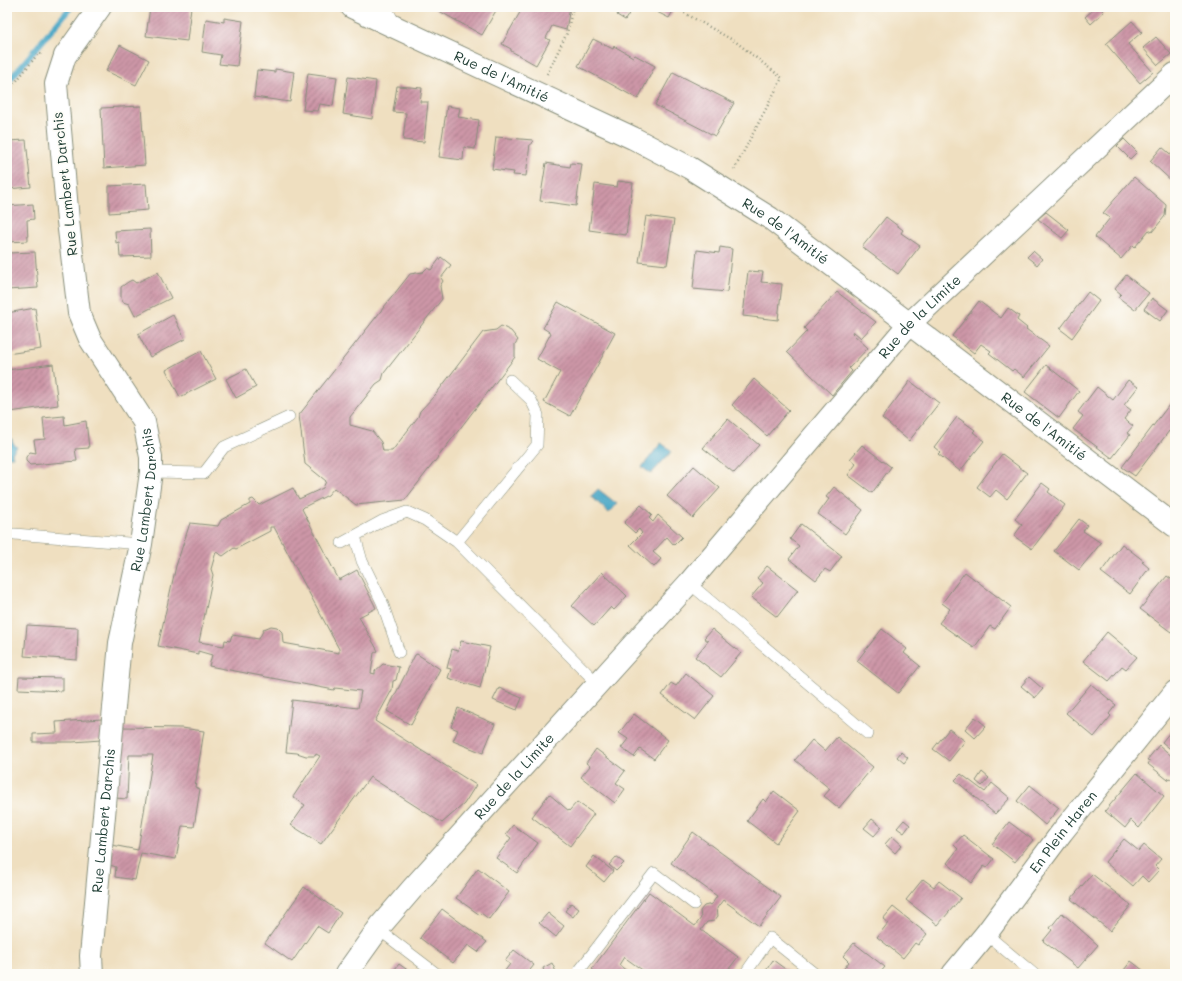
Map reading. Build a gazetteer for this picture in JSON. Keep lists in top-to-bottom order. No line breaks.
{"streets":{"street":["Rue de l'Amitié","Rue Lambert Darchis","Rue de la Limite","En Plein Haren"]},"crossings":[["Rue de l'Amitié","Rue de la Limite"]]}
